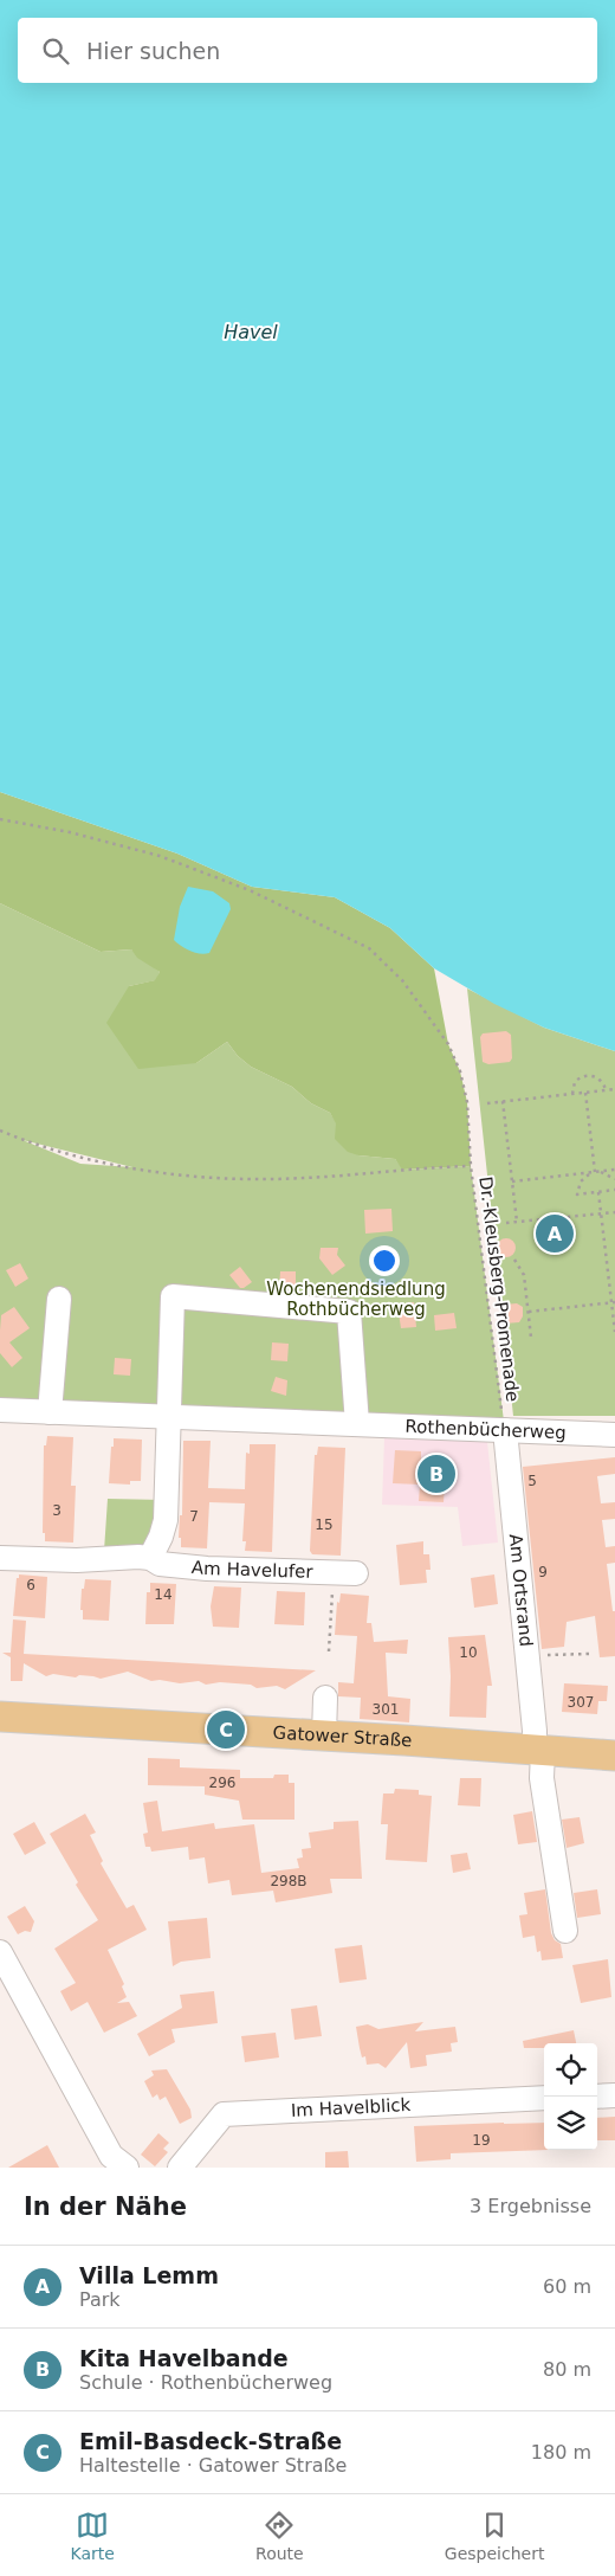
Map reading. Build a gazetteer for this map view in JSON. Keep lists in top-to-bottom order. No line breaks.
{"streets":{"main road":["Gatower Straße"],"street":["Rothenbücherweg","Am Havelufer","Am Ortsrand","Im Havelblick"],"path":["Dr.-Kleusberg-Promenade"]},"crossings":[["Dr.-Kleusberg-Promenade","Rothenbücherweg"],["Dr.-Kleusberg-Promenade","Am Ortsrand"],["Rothenbücherweg","Am Ortsrand"],["Am Ortsrand","Gatower Straße"]],"water":["Havel"],"parks":["Wochenendsiedlung Rothbücherweg"],"house_numbers":["5","3","7","15","9","6","14","10","307","301","296","298B","19"],"page":{"search":"Hier suchen","pins":["A","B","C"],"heading":["In der Nähe","3 Ergebnisse"],"list":[{"mark":"A","name":"Villa Lemm","note":"Park","value":"60 m"},{"mark":"B","name":"Kita Havelbande","note":"Schule · Rothenbücherweg","value":"80 m"},{"mark":"C","name":"Emil-Basdeck-Straße","note":"Haltestelle · Gatower Straße","value":"180 m"}],"nav":["Karte","Route","Gespeichert"]}}
